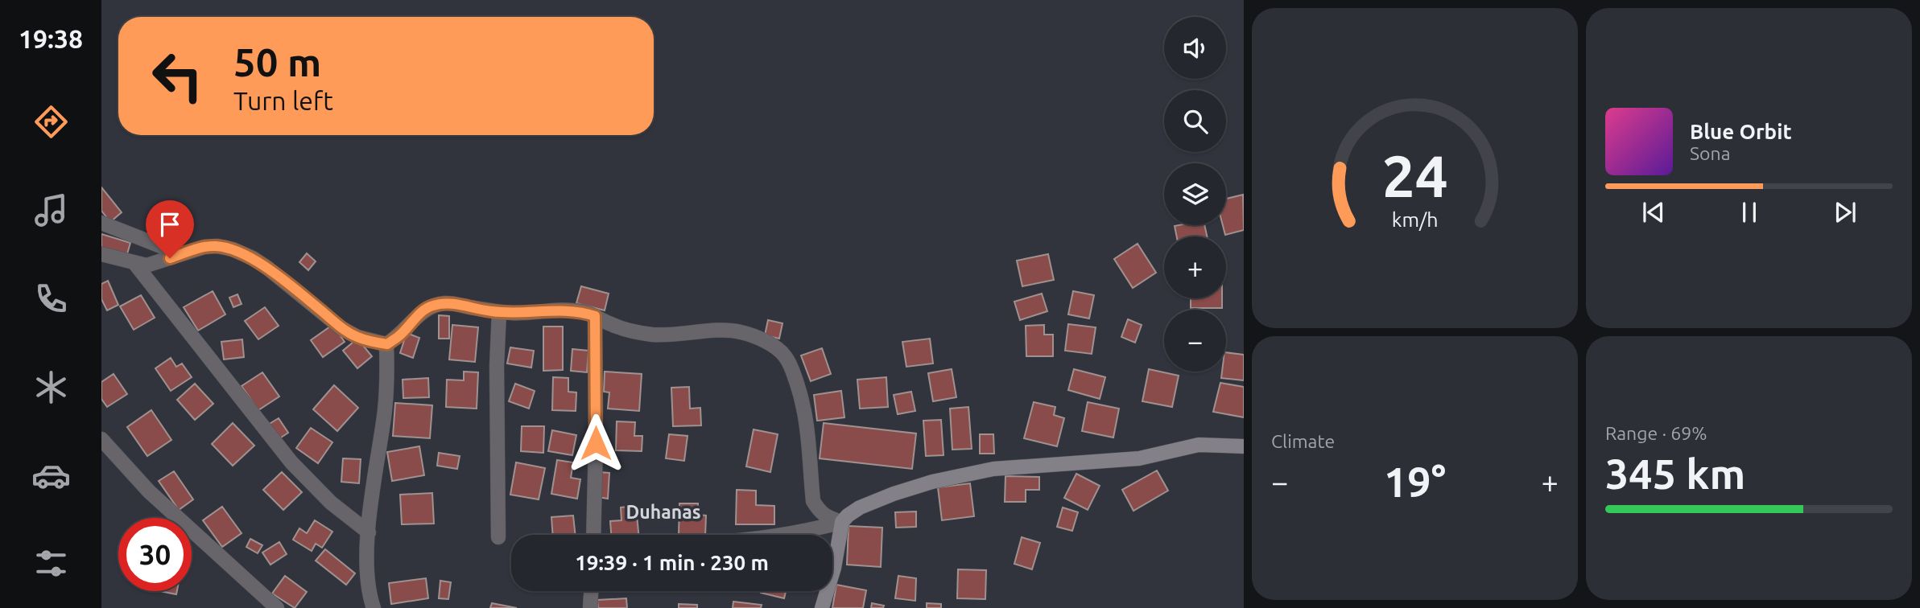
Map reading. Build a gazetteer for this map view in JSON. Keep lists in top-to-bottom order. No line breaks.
{"districts":["Duhanas"],"page":{"tabs":"19:38","map_buttons":["+","−"],"turn":["50 m","Turn left"],"song":["Blue Orbit","Sona"],"tile":["Climate",["Range · 69%","345 km"]],"heat":["−","19°","+"],"limit":"30","trip":"19:39 · 1 min · 230 m","gauge":["24","km/h"]}}
